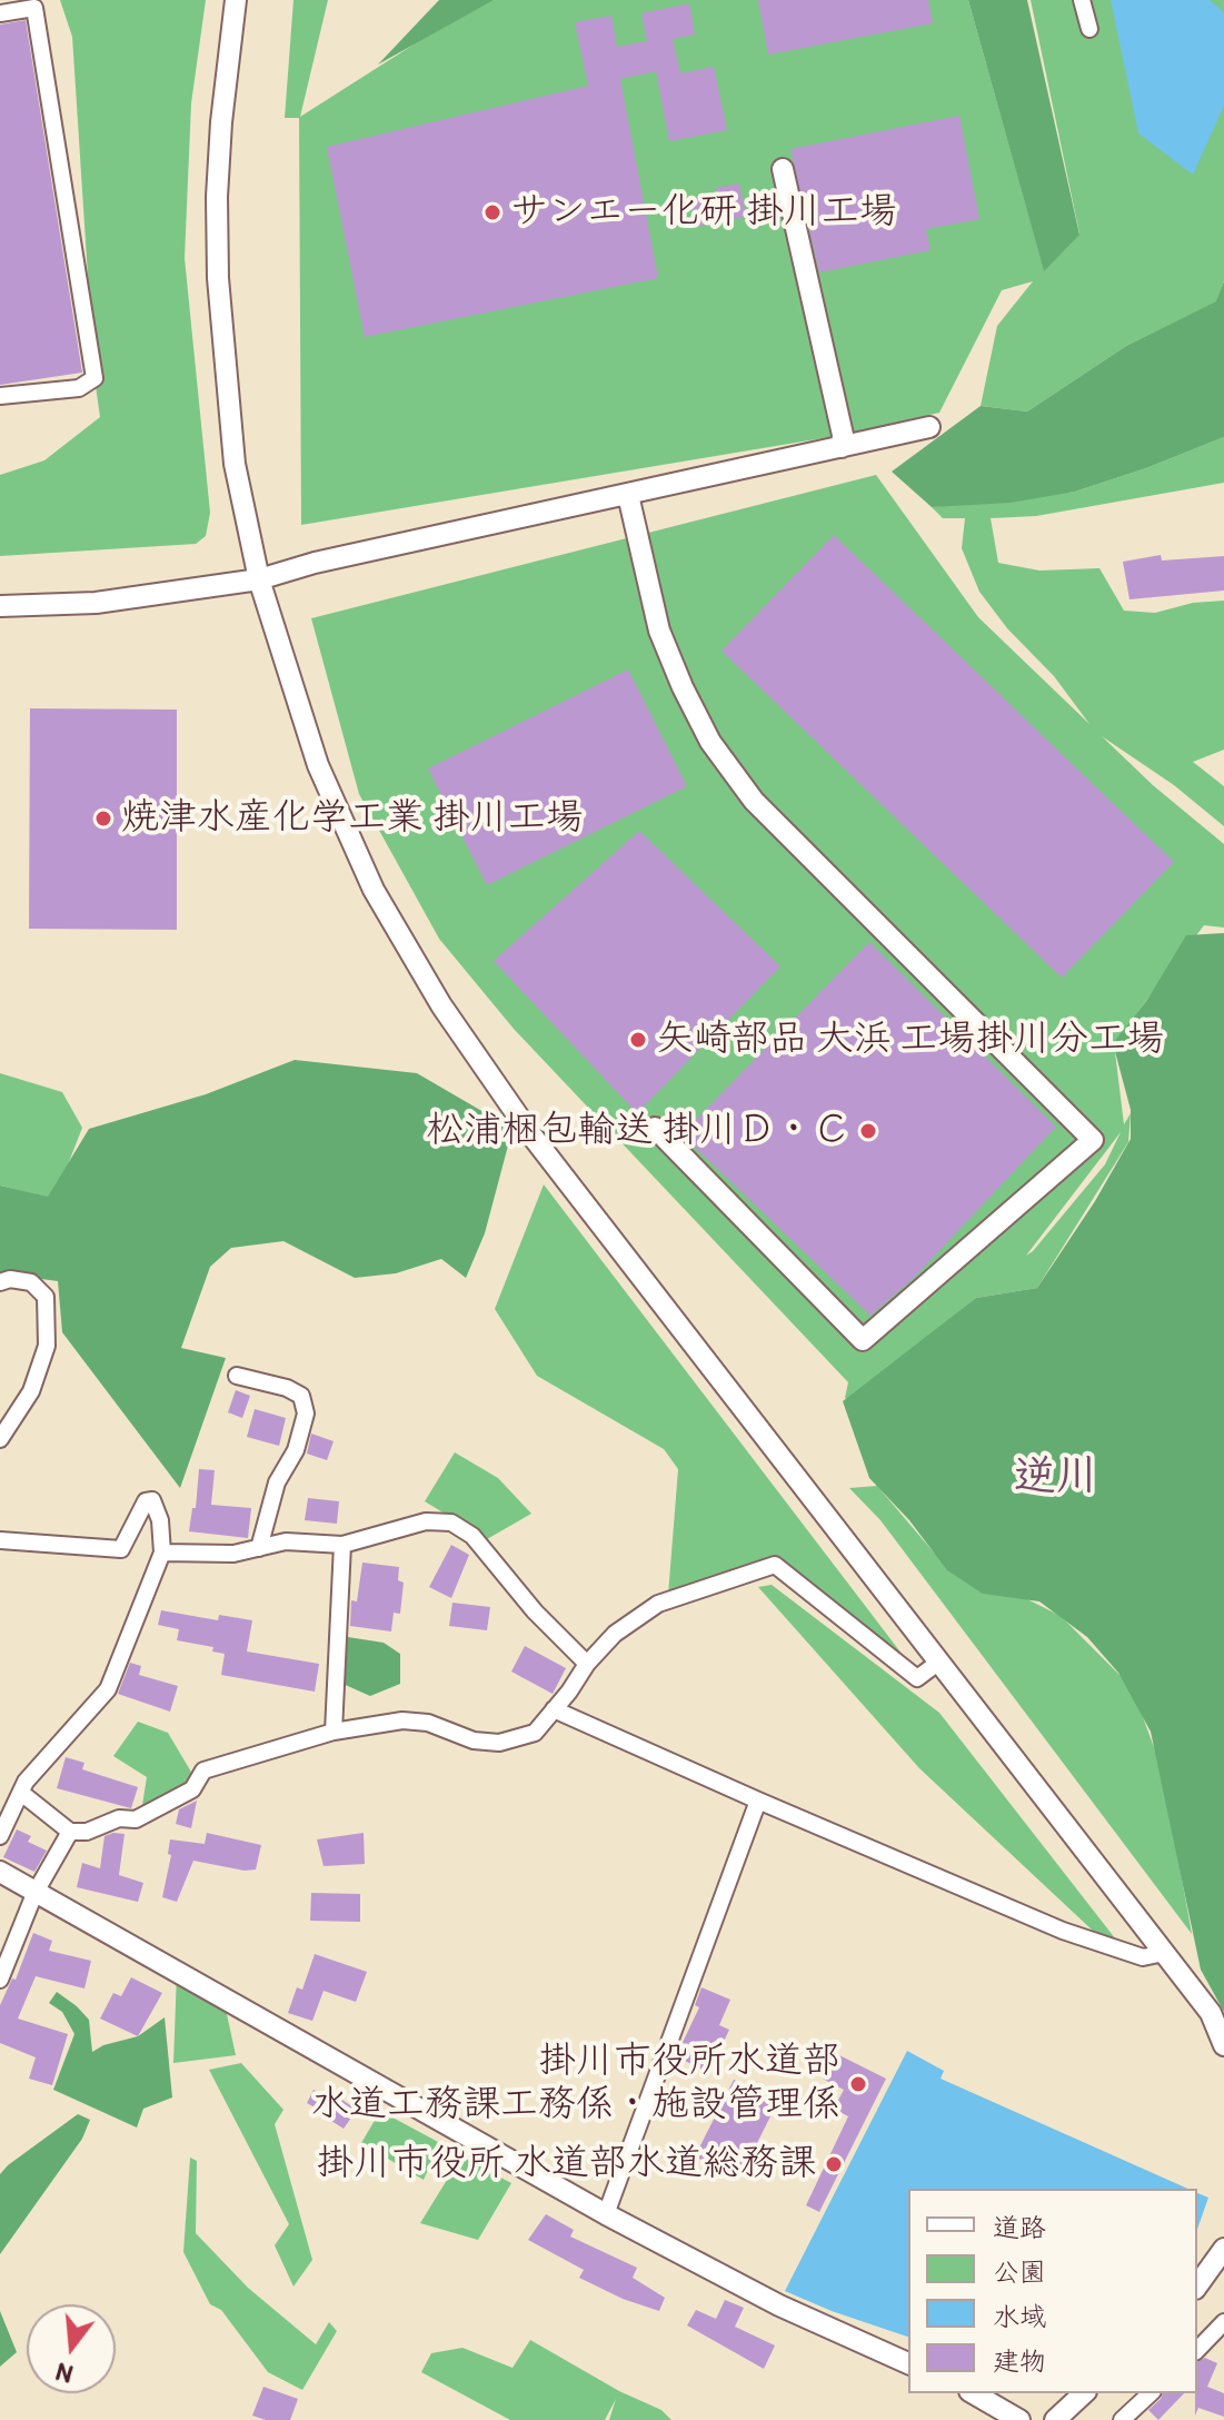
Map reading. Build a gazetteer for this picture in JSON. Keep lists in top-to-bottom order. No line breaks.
{"districts":["逆川"],"places":["サンエー化研 掛川工場","焼津水産化学工業 掛川工場","矢崎部品 大浜 工場掛川分工場","松浦梱包輸送 掛川Ｄ・Ｃ","掛川市役所水道部 水道工務課工務係・施設管理係","掛川市役所 水道部水道総務課"],"legend":["道路","公園","水域","建物"],"north":"bottom"}
